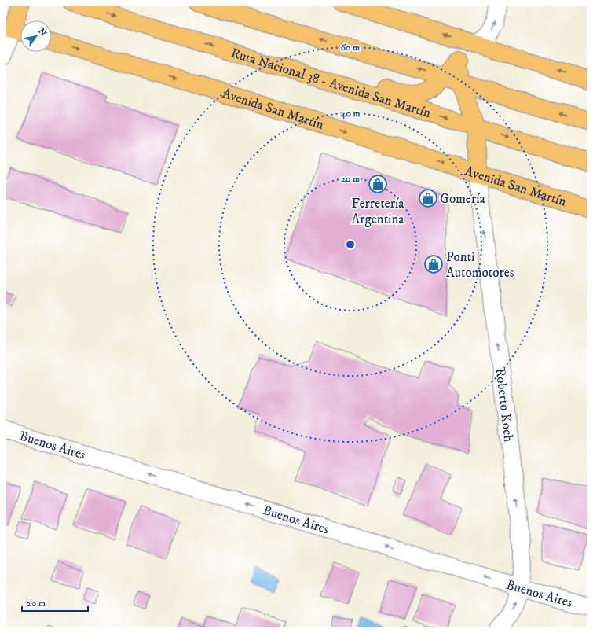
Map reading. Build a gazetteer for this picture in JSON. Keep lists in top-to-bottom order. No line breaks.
{"streets":{"main road":["Ruta Nacional 38 - Avenida San Martín","Avenida San Martín"],"street":["Roberto Koch","Buenos Aires"]},"crossings":[["Avenida San Martín","Roberto Koch"],["Roberto Koch","Buenos Aires"]],"one_way":["Roberto Koch","Buenos Aires"],"places":{"shop":["Ferretería Argentina","Gomería","Ponti Automotores"]},"scale_bar":"20 m","north":"top right","rings":["60 m","40 m","20 m"]}
